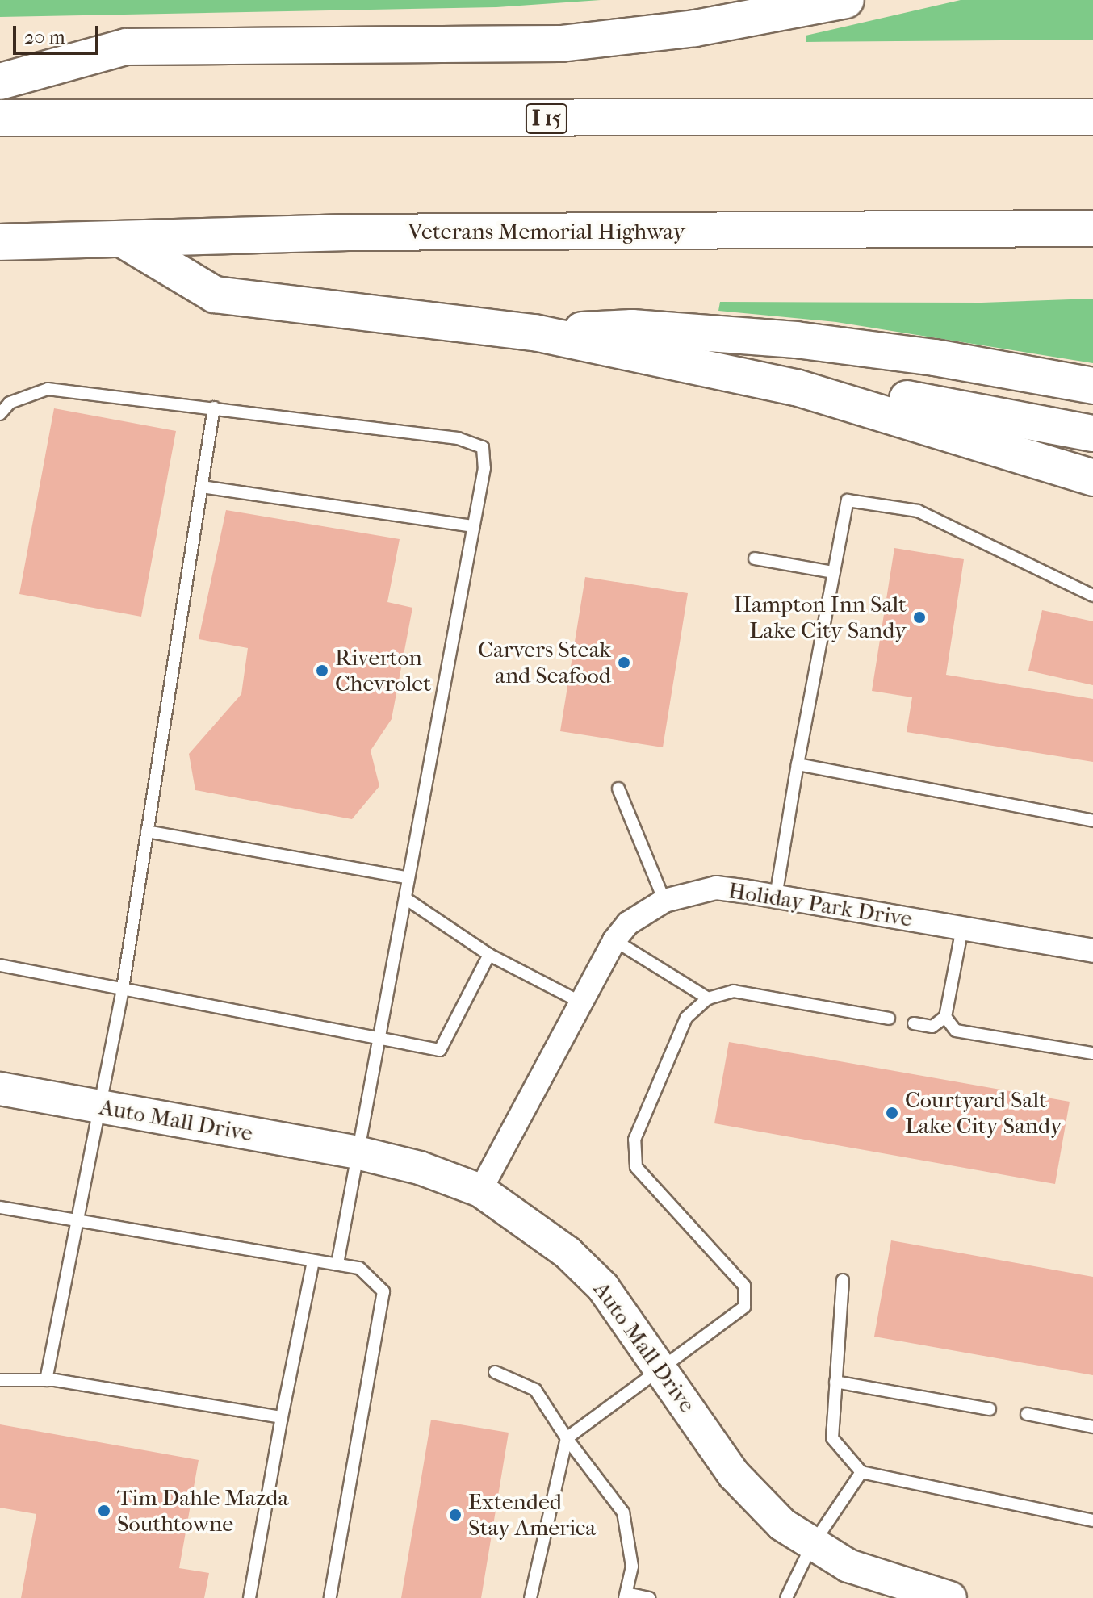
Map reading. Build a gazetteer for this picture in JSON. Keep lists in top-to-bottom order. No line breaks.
{"streets":{"highway":["I 15","Veterans Memorial Highway"],"street":["Holiday Park Drive","Auto Mall Drive"]},"crossings":[["Holiday Park Drive","Auto Mall Drive"]],"places":["Hampton Inn Salt Lake City Sandy","Carvers Steak and Seafood","Riverton Chevrolet","Courtyard Salt Lake City Sandy","Tim Dahle Mazda Southtowne","Extended Stay America"],"scale_bar":"20 m"}
